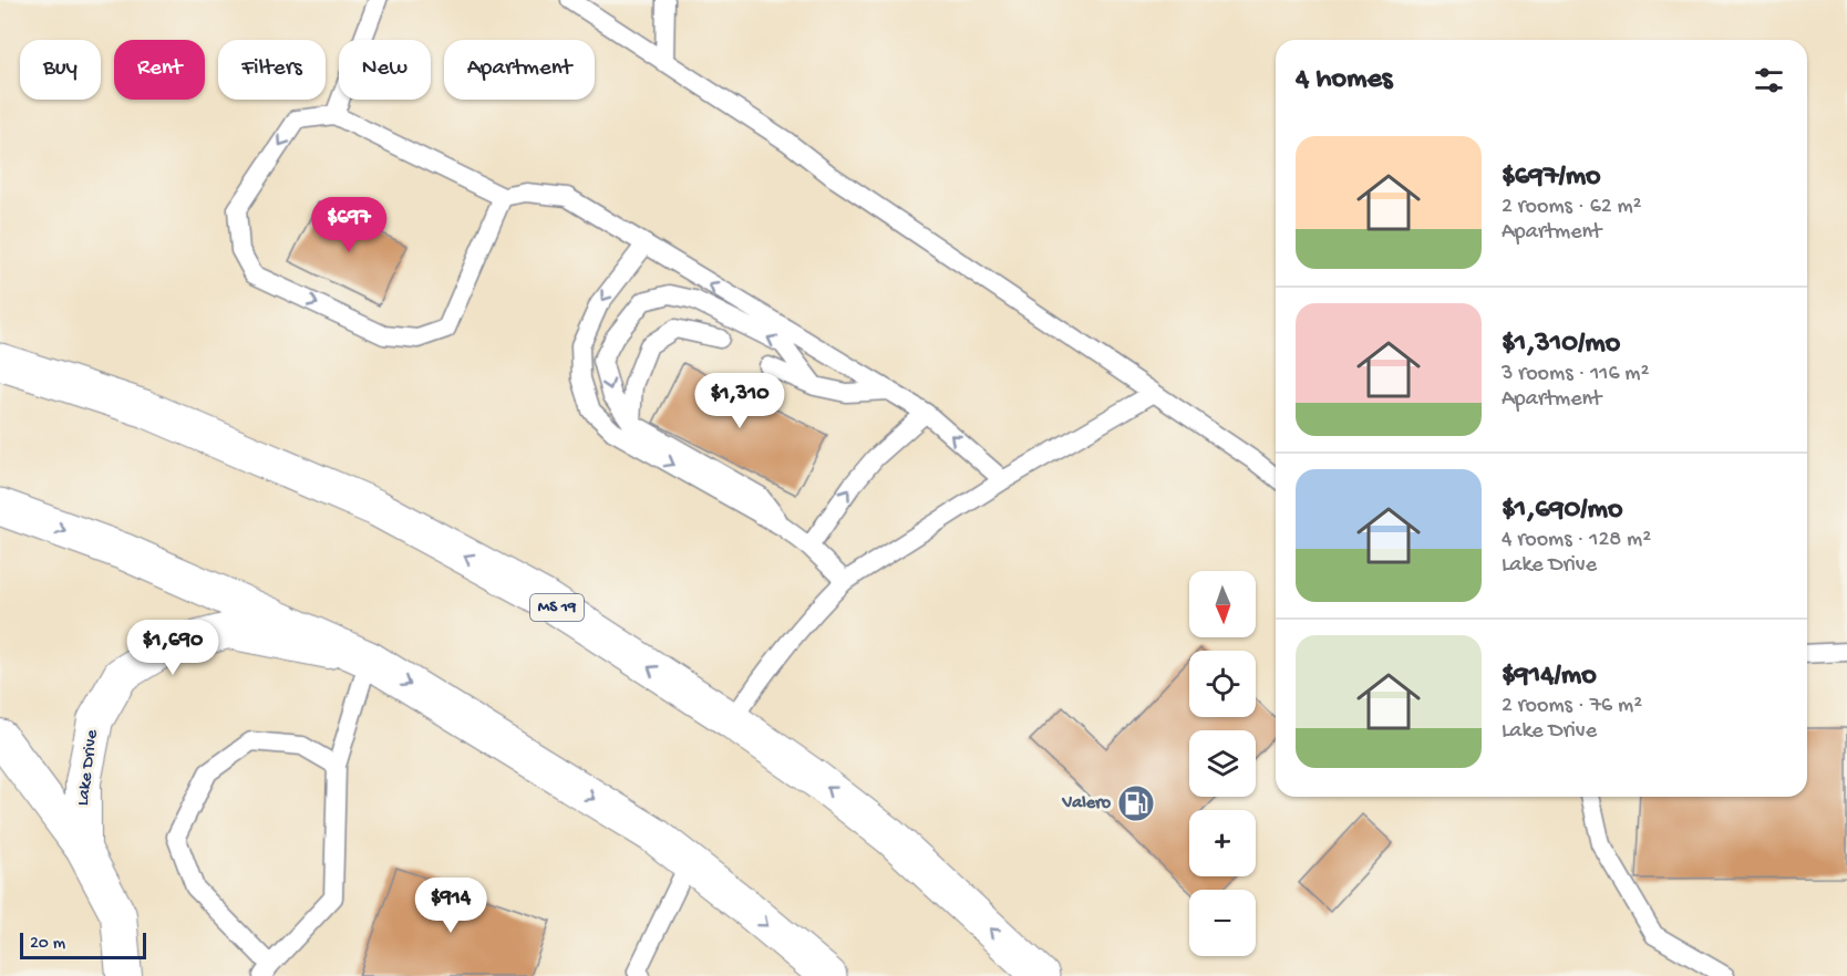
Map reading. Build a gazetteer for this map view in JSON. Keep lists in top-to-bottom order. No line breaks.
{"streets":{"main road":["MS 19"],"street":["Lake Drive"]},"places":{"fuel station":["Valero"]},"scale_bar":"20 m","north":"bottom","page":{"chip":["Buy","Rent","Filters","New","Apartment"],"heading":"4 homes","list":[{"name":"$697/mo","note":"2 rooms · 62 m² · Apartment"},{"name":"$1,310/mo","note":"3 rooms · 116 m² · Apartment"},{"name":"$1,690/mo","note":"4 rooms · 128 m² · Lake Drive"},{"name":"$914/mo","note":"2 rooms · 76 m² · Lake Drive"}],"price":["$697","$1,310","$1,690","$914"],"map_buttons":["+","−"],"scale":"20 m"}}
